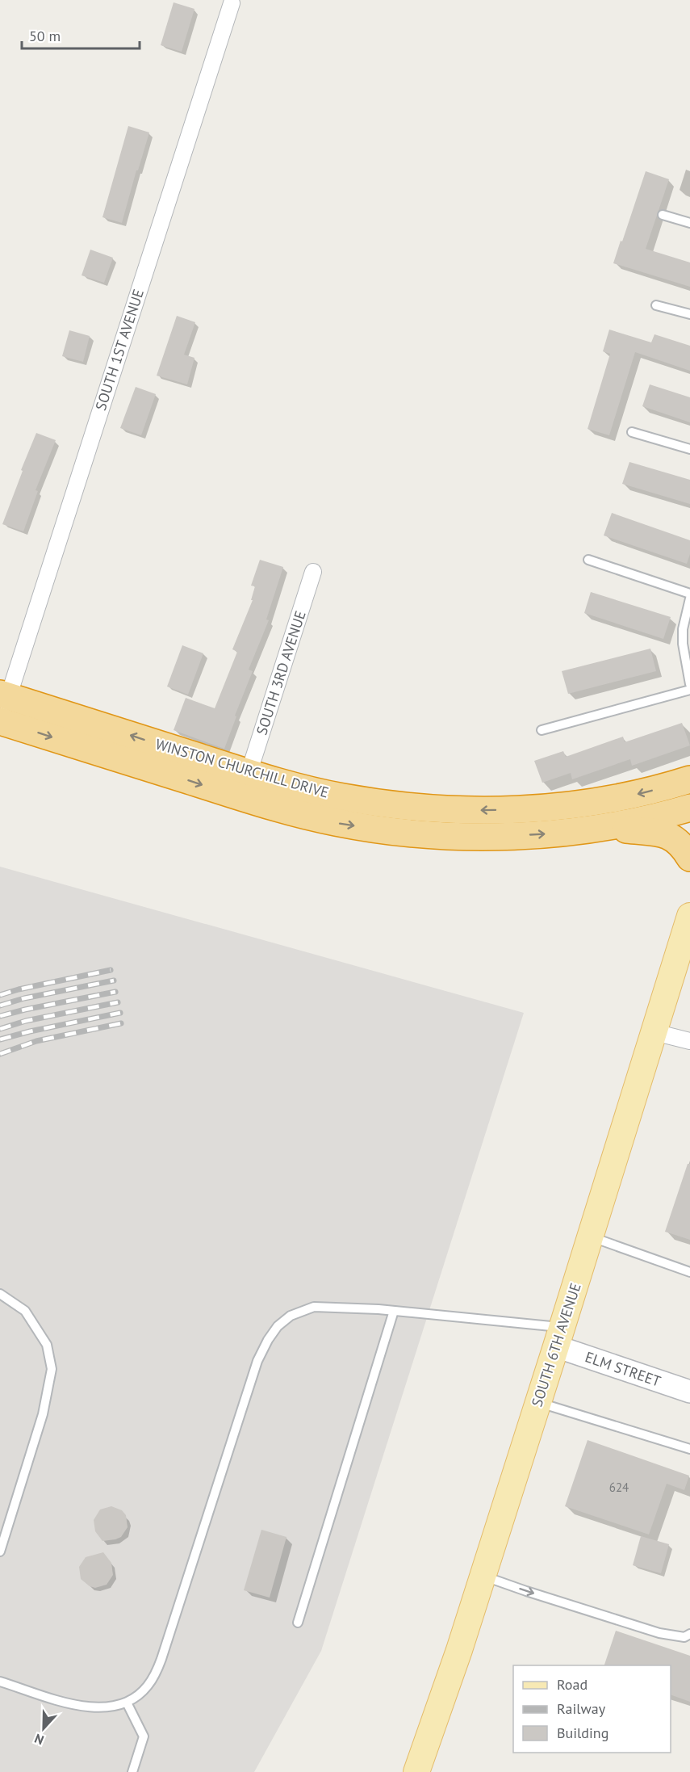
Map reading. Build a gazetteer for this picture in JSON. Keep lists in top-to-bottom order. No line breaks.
{"streets":{"highway":["WINSTON CHURCHILL DRIVE"],"main road":["SOUTH 6TH AVENUE"],"street":["SOUTH 1ST AVENUE","SOUTH 3RD AVENUE","ELM STREET"]},"crossings":[["SOUTH 1ST AVENUE","WINSTON CHURCHILL DRIVE"],["SOUTH 3RD AVENUE","WINSTON CHURCHILL DRIVE"],["SOUTH 6TH AVENUE","ELM STREET"]],"house_numbers":["624"],"legend":["Road","Railway","Building"],"scale_bar":"50 m","north":"bottom"}
